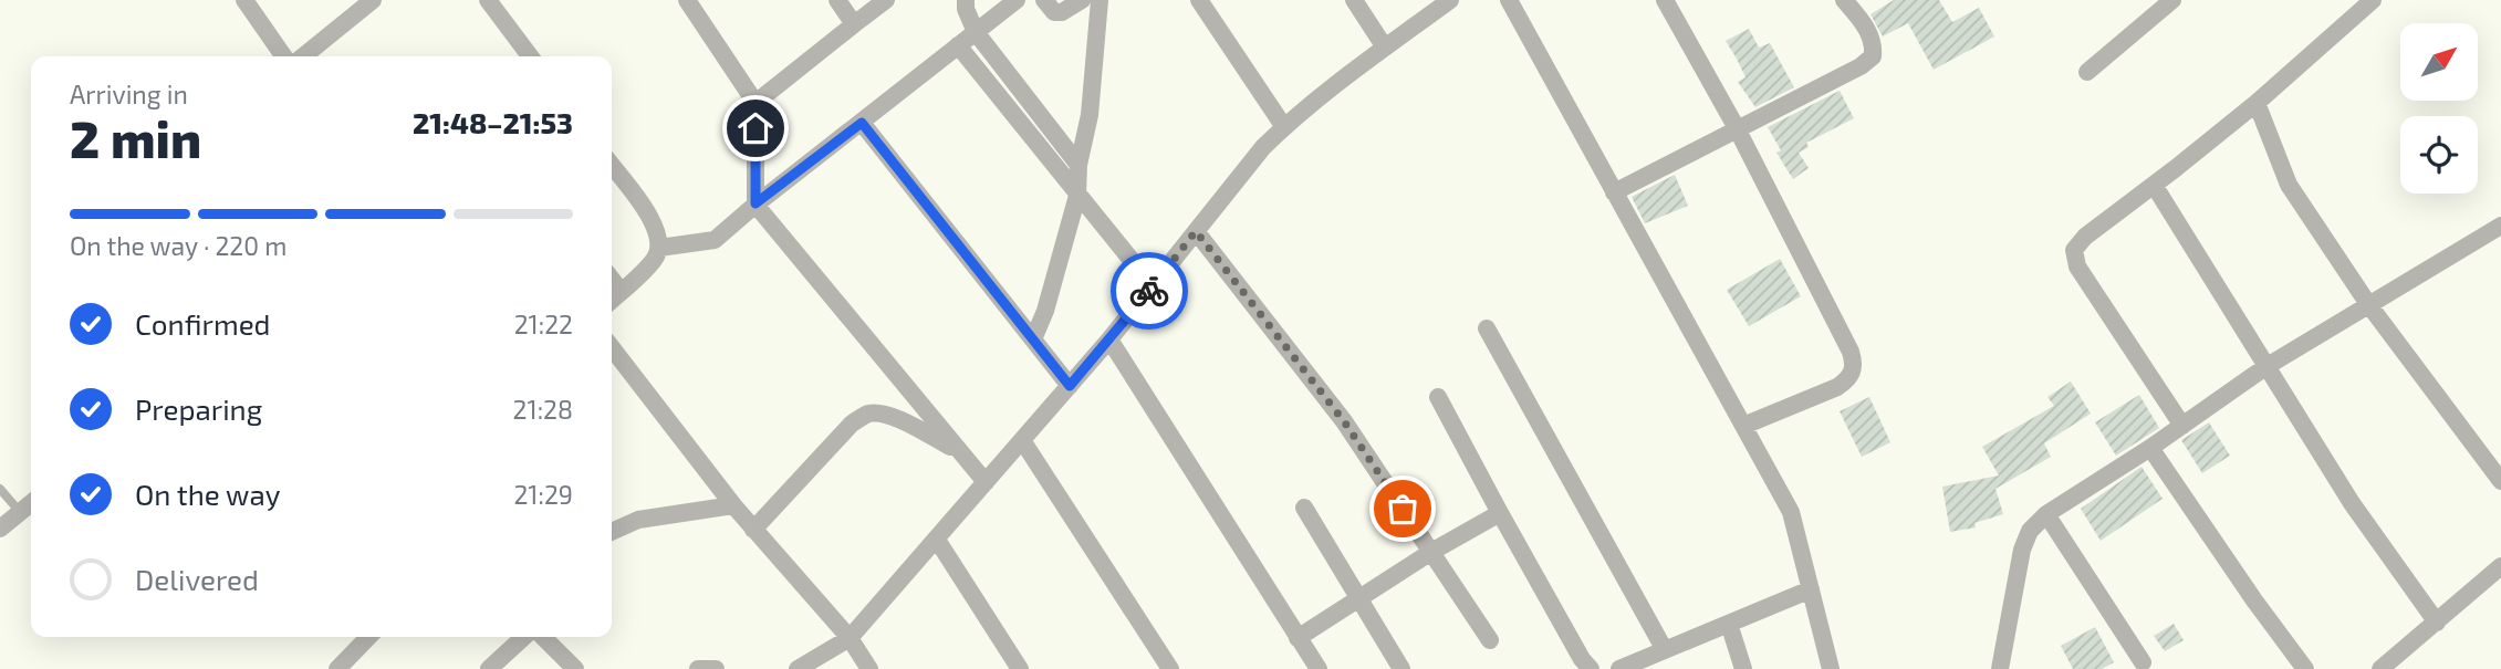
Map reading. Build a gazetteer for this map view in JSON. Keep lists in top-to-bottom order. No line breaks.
{"north":"top right","page":{"heading":["2 min","Arriving in","21:48–21:53"],"bar":"On the way · 220 m","list":[["Confirmed","21:22"],["Preparing","21:28"],["On the way","21:29"],"Delivered"]}}
